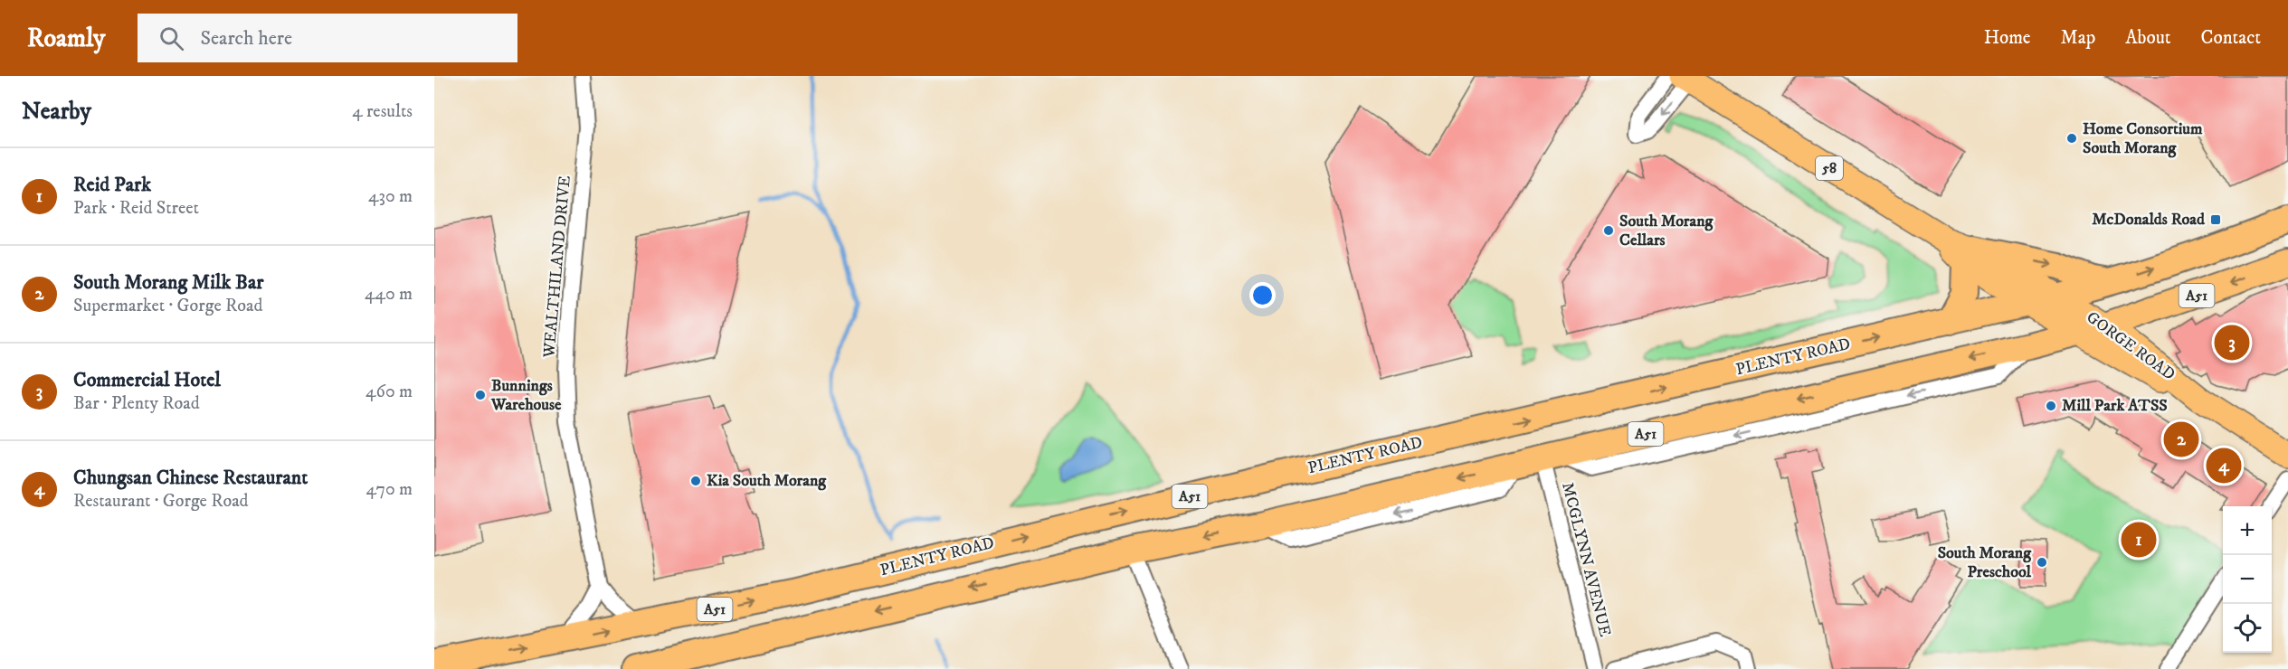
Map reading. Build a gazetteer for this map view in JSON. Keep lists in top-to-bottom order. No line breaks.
{"streets":{"highway":["A51","PLENTY ROAD"],"main road":["58","GORGE ROAD"],"street":["WEALTHILAND DRIVE","MCGLYNN AVENUE"]},"crossings":[["58","A51"],["58","GORGE ROAD"],["58","PLENTY ROAD"],["A51","GORGE ROAD"],["A51","MCGLYNN AVENUE"],["GORGE ROAD","PLENTY ROAD"]],"places":{"other":["Home Consortium South Morang","South Morang Cellars","Bunnings Warehouse","Mill Park ATSS","Kia South Morang","South Morang Preschool"],"transit":["McDonalds Road"]},"page":{"header":"Roamly","search":"Search here","nav":["Home","Map","About","Contact"],"heading":["Nearby","4 results"],"list":[{"mark":"1","name":"Reid Park","note":"Park · Reid Street","value":"430 m"},{"mark":"2","name":"South Morang Milk Bar","note":"Supermarket · Gorge Road","value":"440 m"},{"mark":"3","name":"Commercial Hotel","note":"Bar · Plenty Road","value":"460 m"},{"mark":"4","name":"Chungsan Chinese Restaurant","note":"Restaurant · Gorge Road","value":"470 m"}],"pins":["3","2","4","1"],"map_buttons":["+","−"]}}
